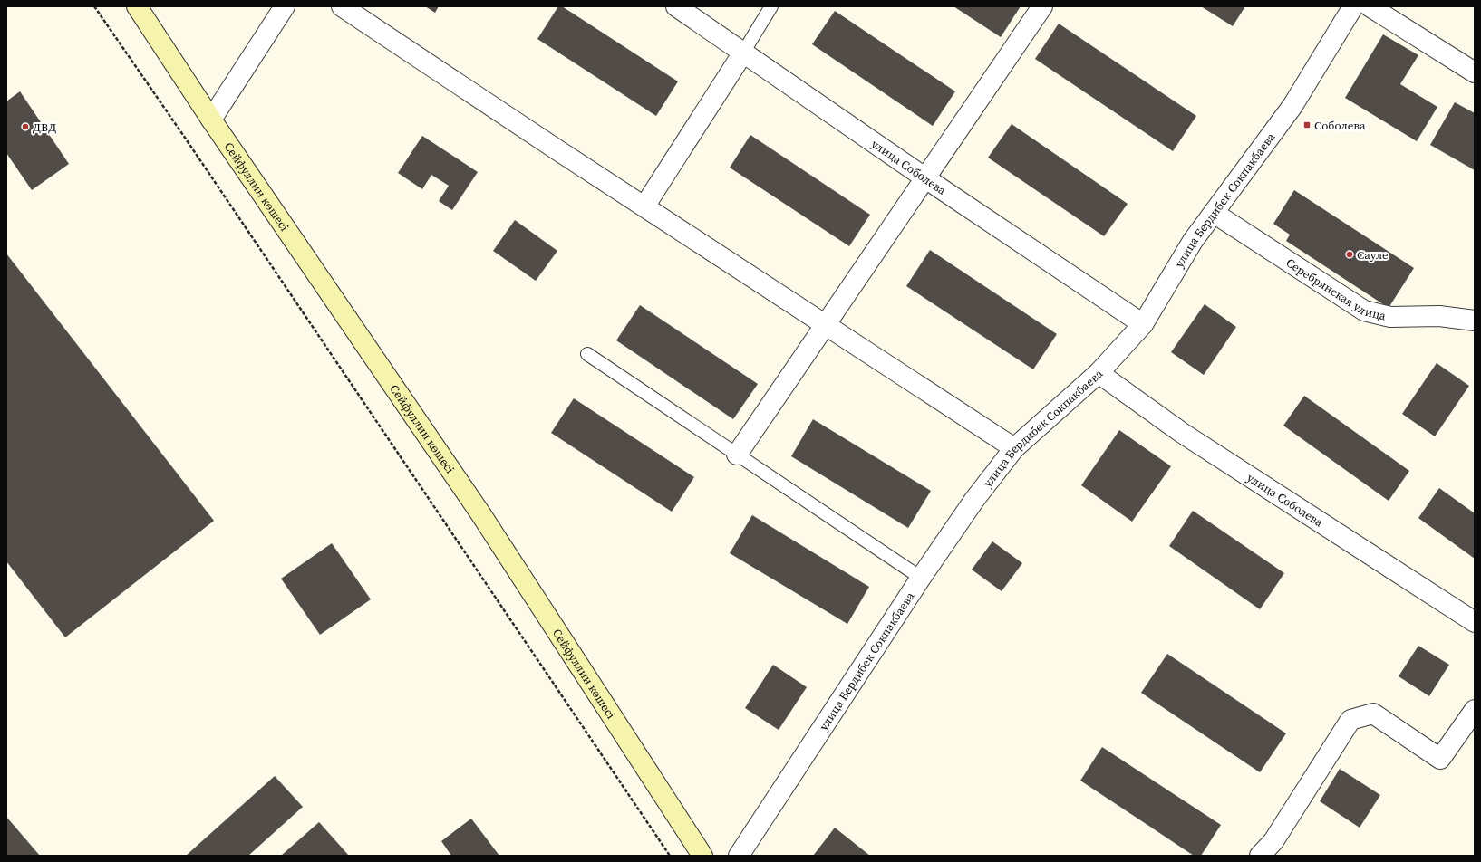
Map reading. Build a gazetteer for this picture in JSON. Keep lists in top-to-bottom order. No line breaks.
{"streets":{"main road":["Сейфуллин көшесі"],"street":["улица Соболева","улица Бердибек Сокпакбаева","Серебрянская улица"]},"crossings":[["улица Соболева","улица Бердибек Сокпакбаева"],["улица Бердибек Сокпакбаева","Серебрянская улица"]],"places":{"transit":["Соболева"],"other":["ДВД","Сауле"]}}
